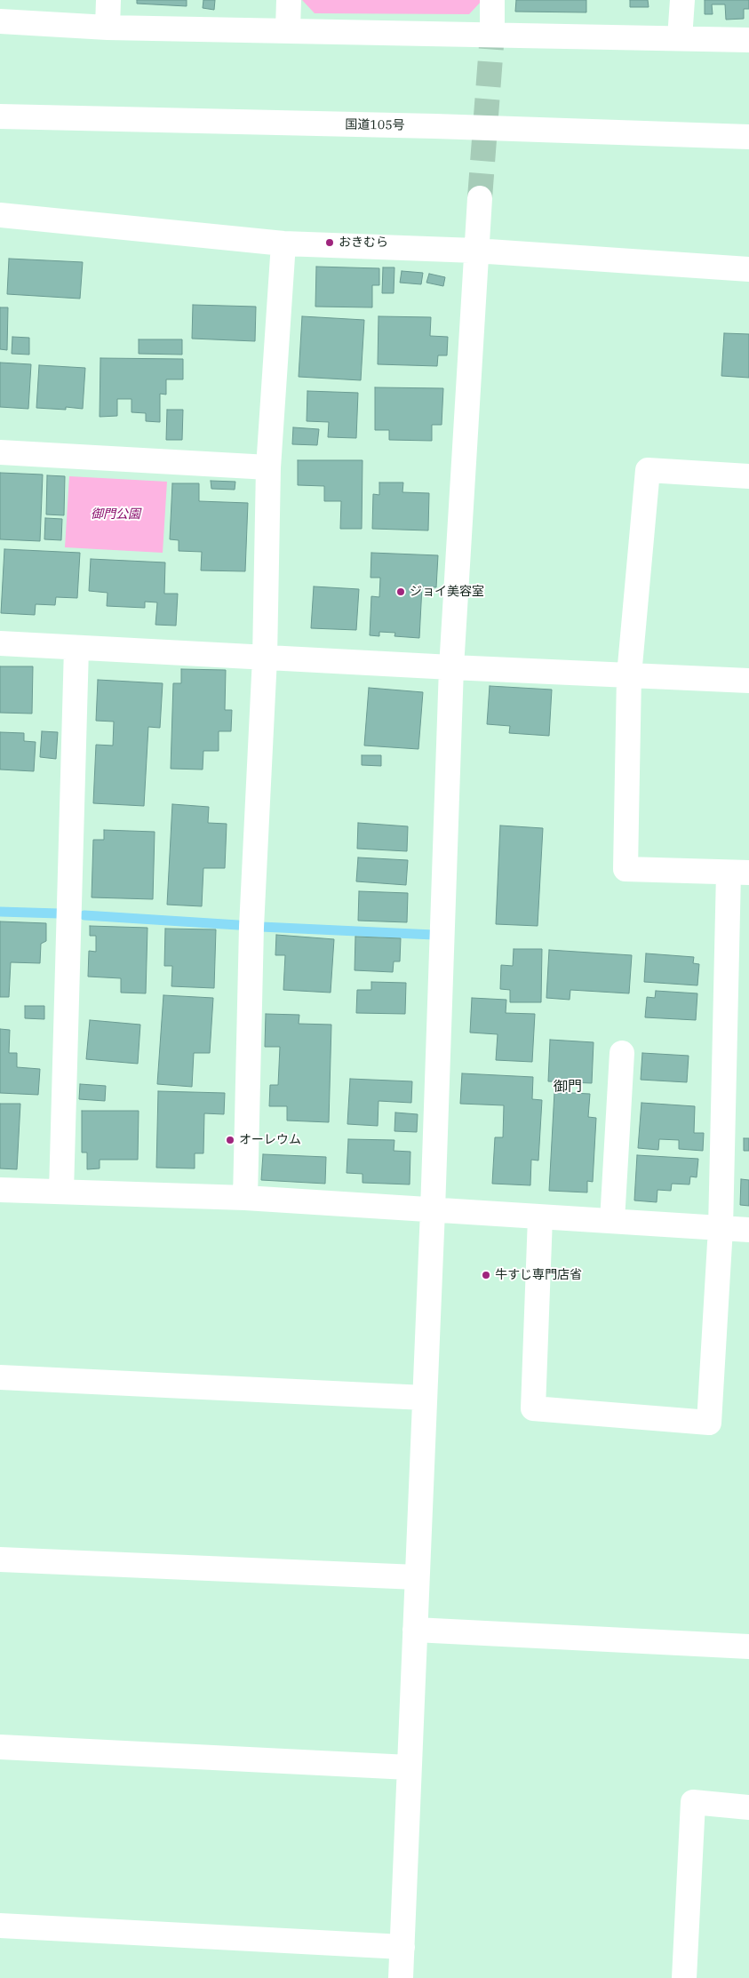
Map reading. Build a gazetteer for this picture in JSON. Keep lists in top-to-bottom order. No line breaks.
{"streets":{"main road":["国道105号"]},"districts":["御門"],"parks":["御門公園"],"places":["おきむら","ジョイ美容室","オーレウム","牛すじ専門店省"]}
